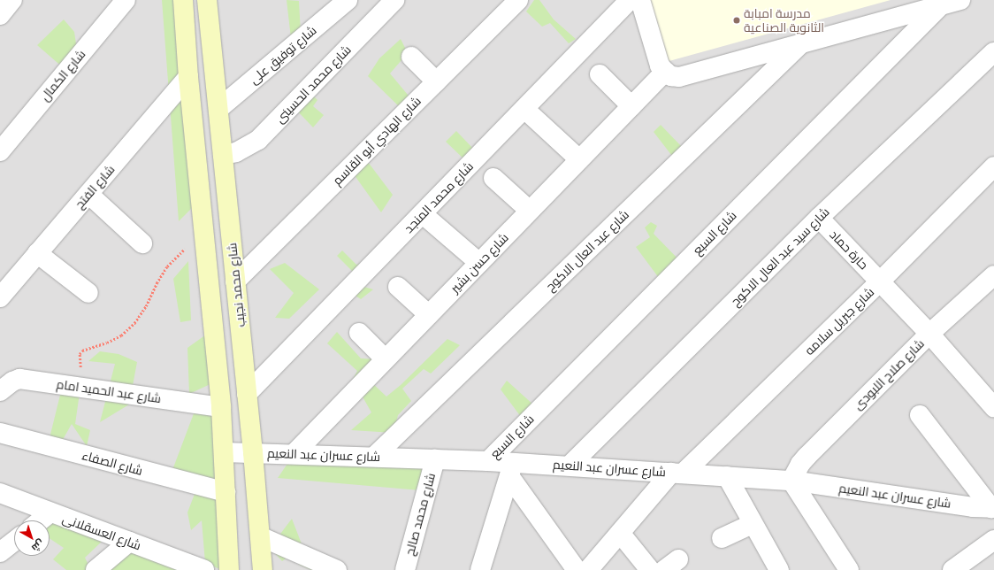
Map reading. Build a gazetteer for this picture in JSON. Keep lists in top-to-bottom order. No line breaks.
{"streets":{"main road":["شارع محمد نجيب"],"street":["شارع توفيق على","شارع الكمال","شارع محمد الحسينى","شارع الهادي أبو القاسم","شارع الفتح","شارع محمد المنجد","شارع السبع","حارة حماد","شارع عبد العال الاكوح","شارع سيد عبد العال الاكوح","شارع حسن بشير","شارع جبريل سلامه","شارع صلاح اللبودى","شارع عبد الحميد امام","شارع عسران عبد النعيم","شارع الصفاء","شارع محمد صالح","شارع العسقلانى"]},"crossings":[["شارع توفيق على","شارع محمد نجيب"],["شارع محمد الحسينى","شارع محمد نجيب"],["شارع الهادي أبو القاسم","شارع محمد نجيب"],["شارع محمد المنجد","شارع محمد نجيب"],["شارع السبع","شارع عسران عبد النعيم"],["حارة حماد","شارع سيد عبد العال الاكوح"],["حارة حماد","شارع جبريل سلامه"],["حارة حماد","شارع صلاح اللبودى"],["شارع عبد العال الاكوح","شارع عسران عبد النعيم"],["شارع سيد عبد العال الاكوح","شارع عسران عبد النعيم"],["شارع حسن بشير","شارع عسران عبد النعيم"],["شارع محمد نجيب","شارع عسران عبد النعيم"],["شارع جبريل سلامه","شارع عسران عبد النعيم"],["شارع صلاح اللبودى","شارع عسران عبد النعيم"],["شارع عسران عبد النعيم","شارع محمد صالح"]],"places":["مدرسة امبابة الثانوية الصناعية"],"north":"bottom right"}
